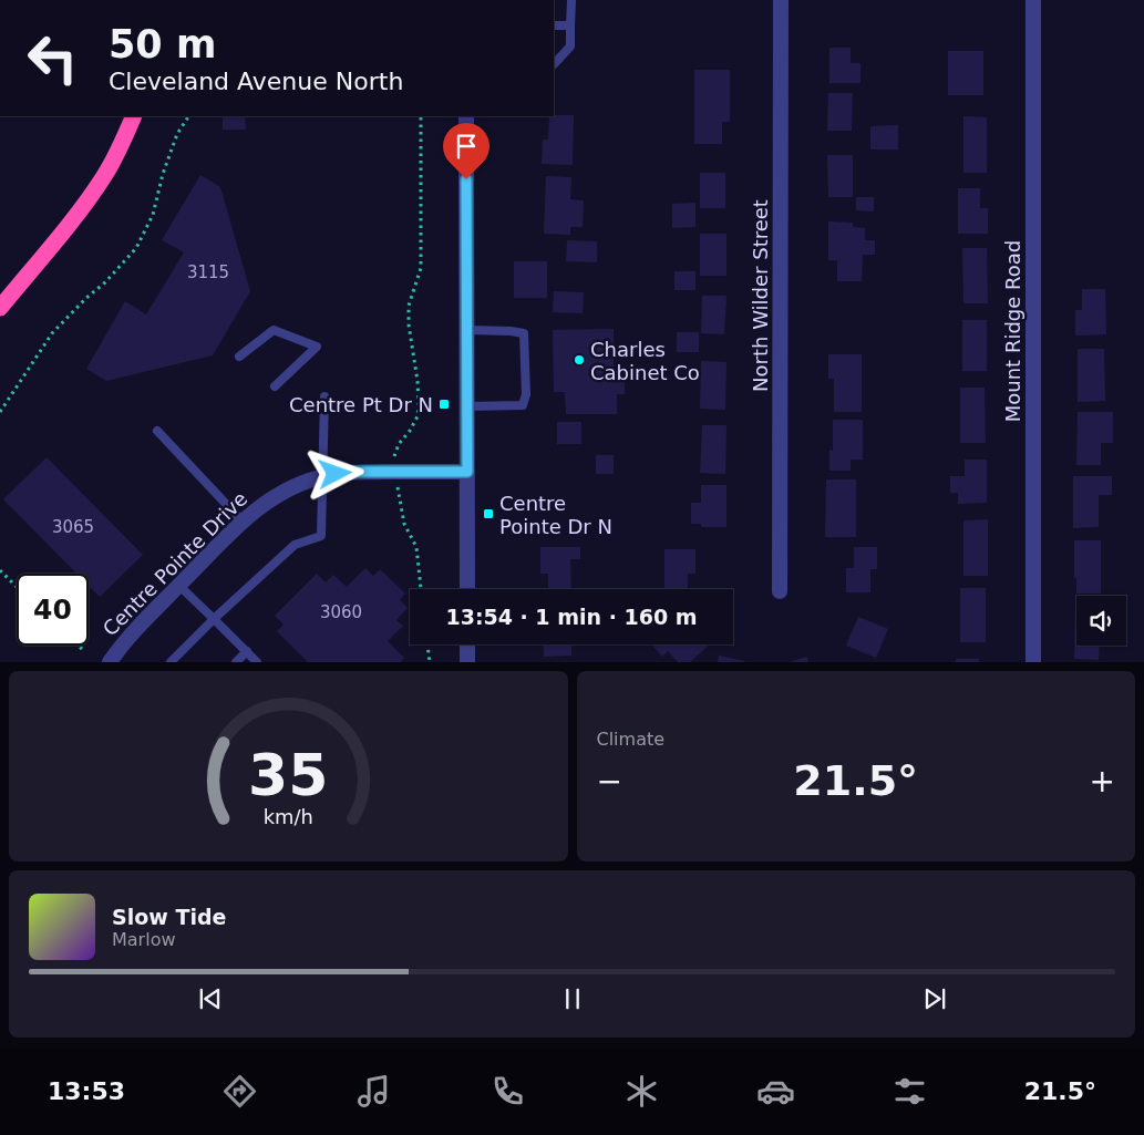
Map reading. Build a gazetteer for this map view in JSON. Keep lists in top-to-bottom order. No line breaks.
{"streets":{"street":["North Wilder Street","Mount Ridge Road","Centre Pointe Drive"]},"places":{"other":["Charles Cabinet Co"],"transit":["Centre Pt Dr N","Centre Pointe Dr N"]},"house_numbers":["3115","3065","3060"],"page":{"turn":["50 m","Cleveland Avenue North"],"limit":"40","trip":"13:54 · 1 min · 160 m","tile":"Climate","heat":["−","21.5°","+"],"song":["Slow Tide","Marlow"],"tabs":["13:53","21.5°"],"gauge":["35","km/h"]}}
